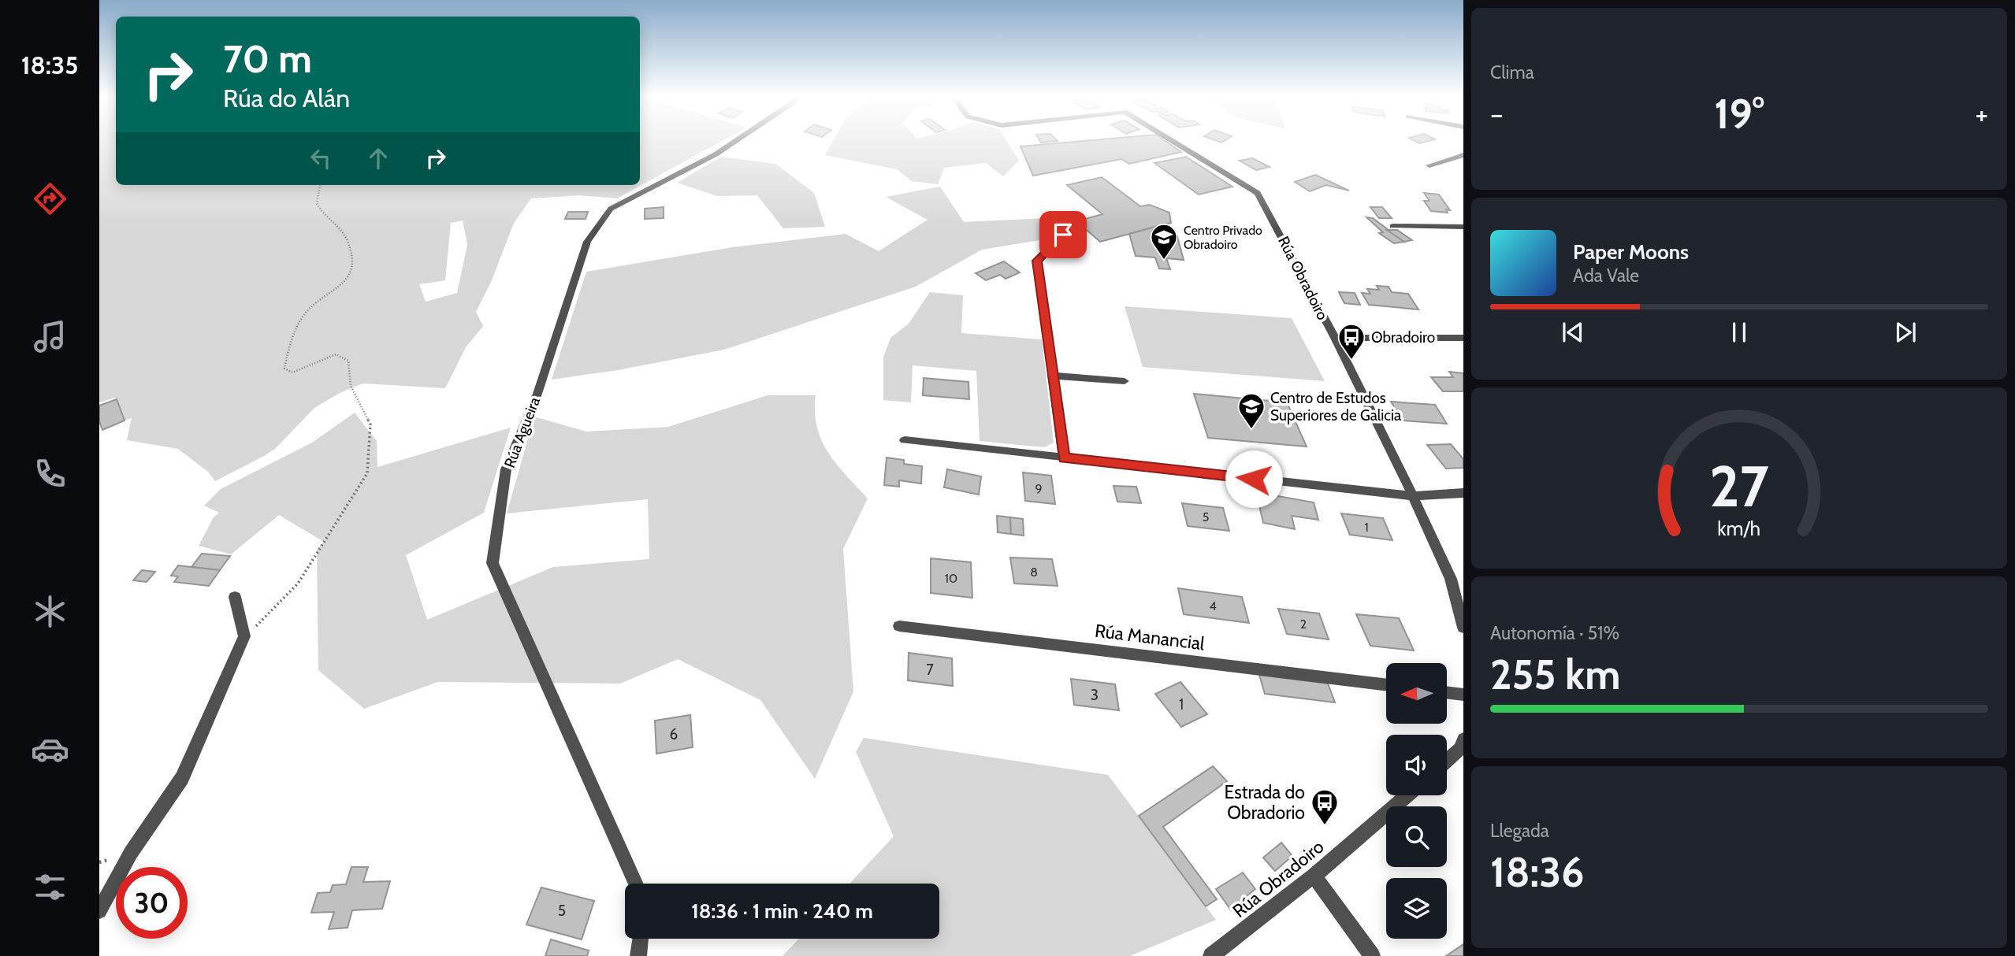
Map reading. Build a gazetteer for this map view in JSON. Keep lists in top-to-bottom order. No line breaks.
{"streets":{"street":["Rúa Obradoiro","Rúa Agueira","Rúa Manancial"]},"places":{"school or university":["Centro Privado Obradoiro","Centro de Estudos Superiores de Galicia"],"bus stop":["Obradoiro","Estrada do Obradorio"]},"house_numbers":["9","5","1","8","10","4","2","7","3","1","6","5"],"north":"left","page":{"tabs":"18:35","tile":["Clima",["Autonomía · 51%","255 km"],["Llegada","18:36"]],"turn":["70 m","Rúa do Alán"],"heat":["−","19°","+"],"song":["Paper Moons","Ada Vale"],"limit":"30","trip":"18:36 · 1 min · 240 m","gauge":["27","km/h"]}}
